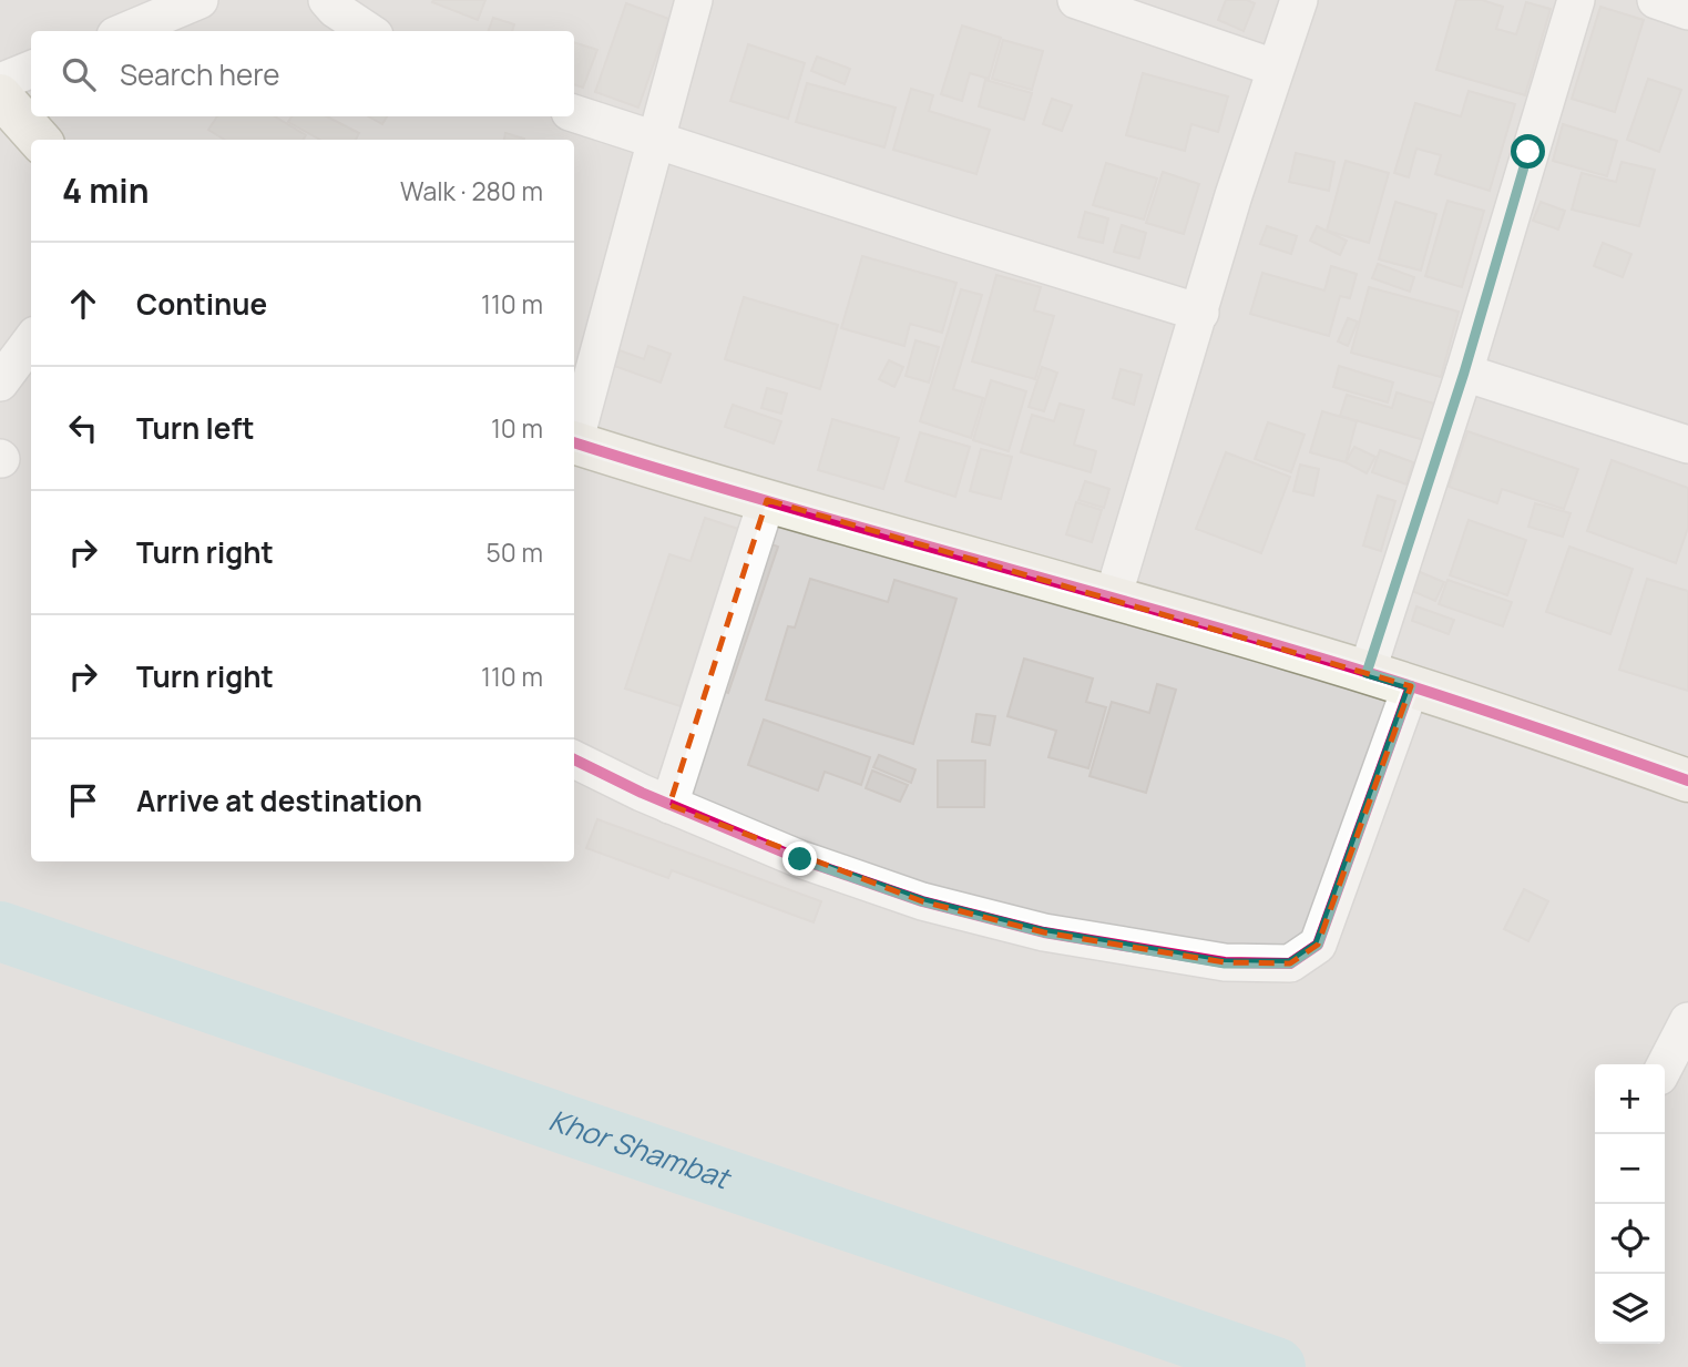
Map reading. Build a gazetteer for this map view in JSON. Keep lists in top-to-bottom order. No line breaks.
{"water":["Khor Shambat"],"page":{"search":"Search here","heading":["4 min","Walk · 280 m"],"list":[["Continue","110 m"],["Turn left","10 m"],["Turn right","50 m"],["Turn right","110 m"],"Arrive at destination"],"map_buttons":["+","−"]}}
